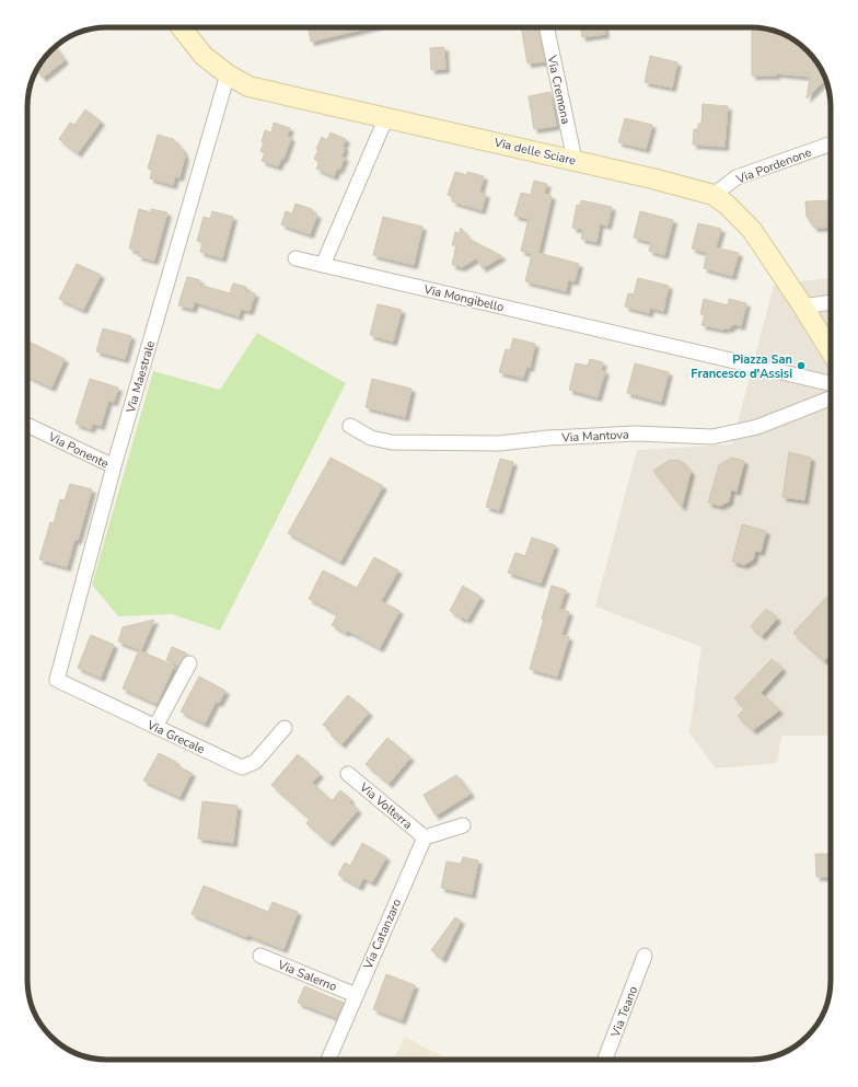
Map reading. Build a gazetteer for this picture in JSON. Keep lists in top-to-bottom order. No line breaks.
{"streets":{"street":["Via Cremona","Via delle Sciare","Via Pordenone","Via Mongibello","Via Maestrale","Via Mantova","Via Ponente","Via Grecale","Via Volterra","Via Catanzaro","Via Salerno","Via Teano"]},"crossings":[["Via Cremona","Via delle Sciare"],["Via delle Sciare","Via Pordenone"],["Via delle Sciare","Via Maestrale"],["Via Maestrale","Via Ponente"],["Via Maestrale","Via Grecale"],["Via Volterra","Via Catanzaro"],["Via Catanzaro","Via Salerno"]],"places":["Piazza San Francesco d'Assisi"]}
